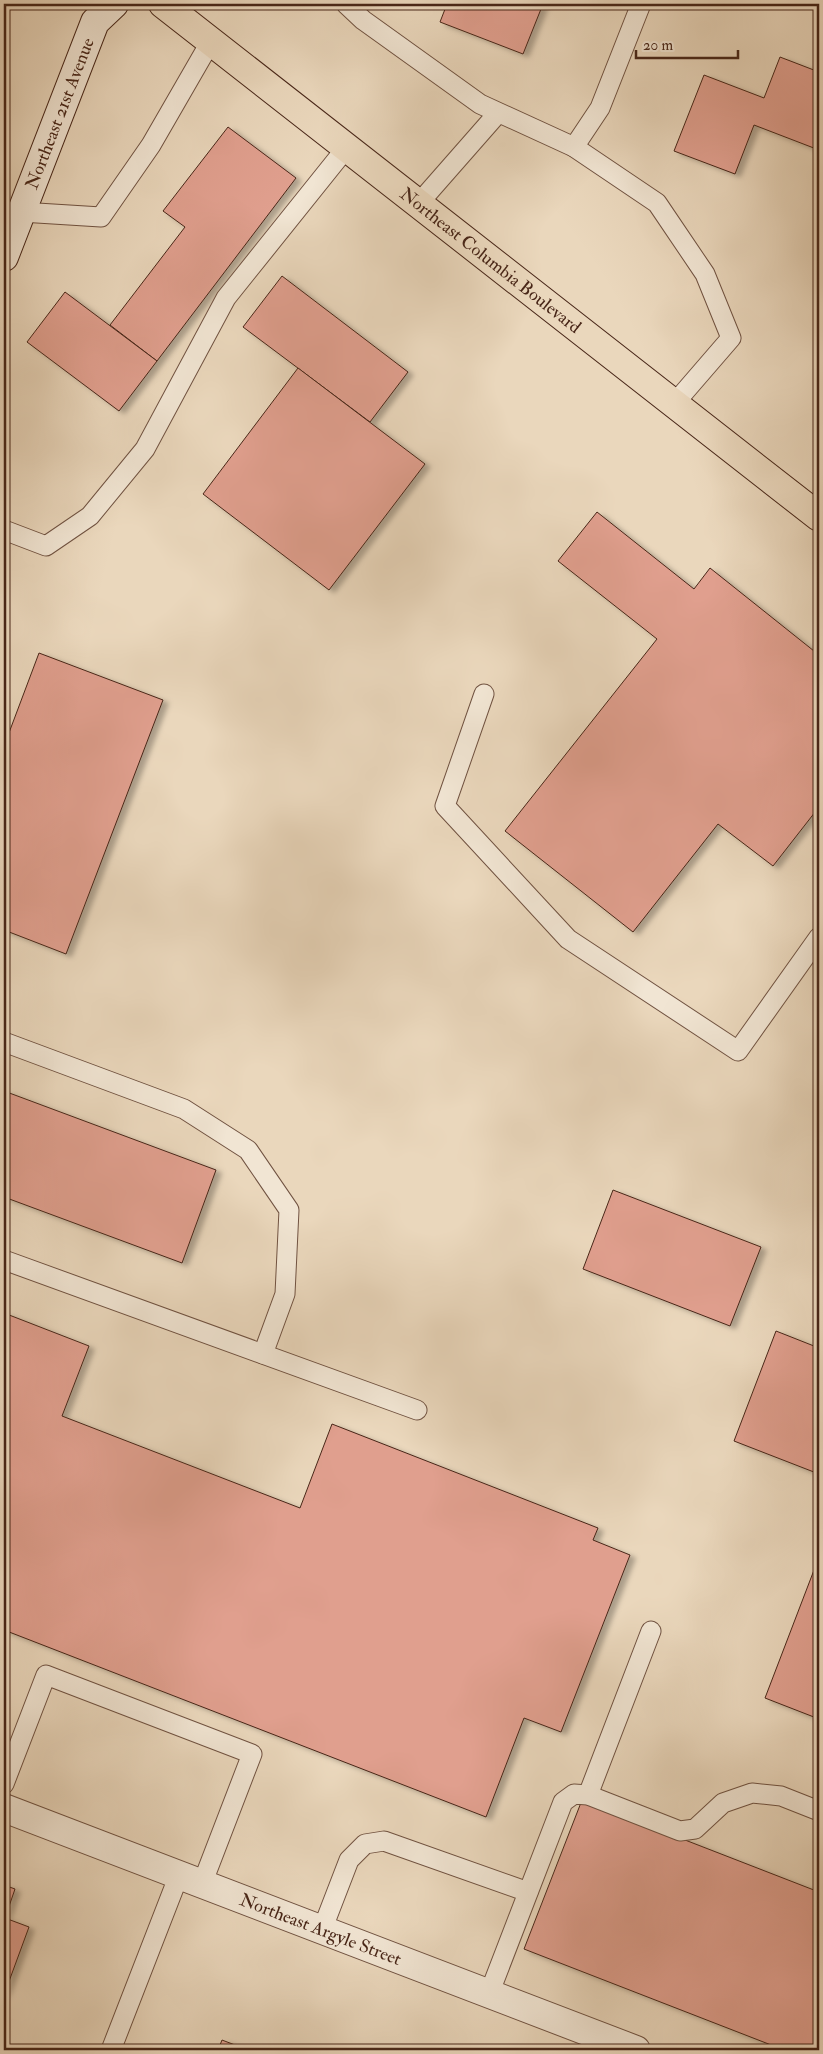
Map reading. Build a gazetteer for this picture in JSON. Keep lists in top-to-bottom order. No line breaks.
{"streets":{"main road":["Northeast Columbia Boulevard"],"street":["Northeast 21st Avenue","Northeast Argyle Street"]},"scale_bar":"20 m"}
